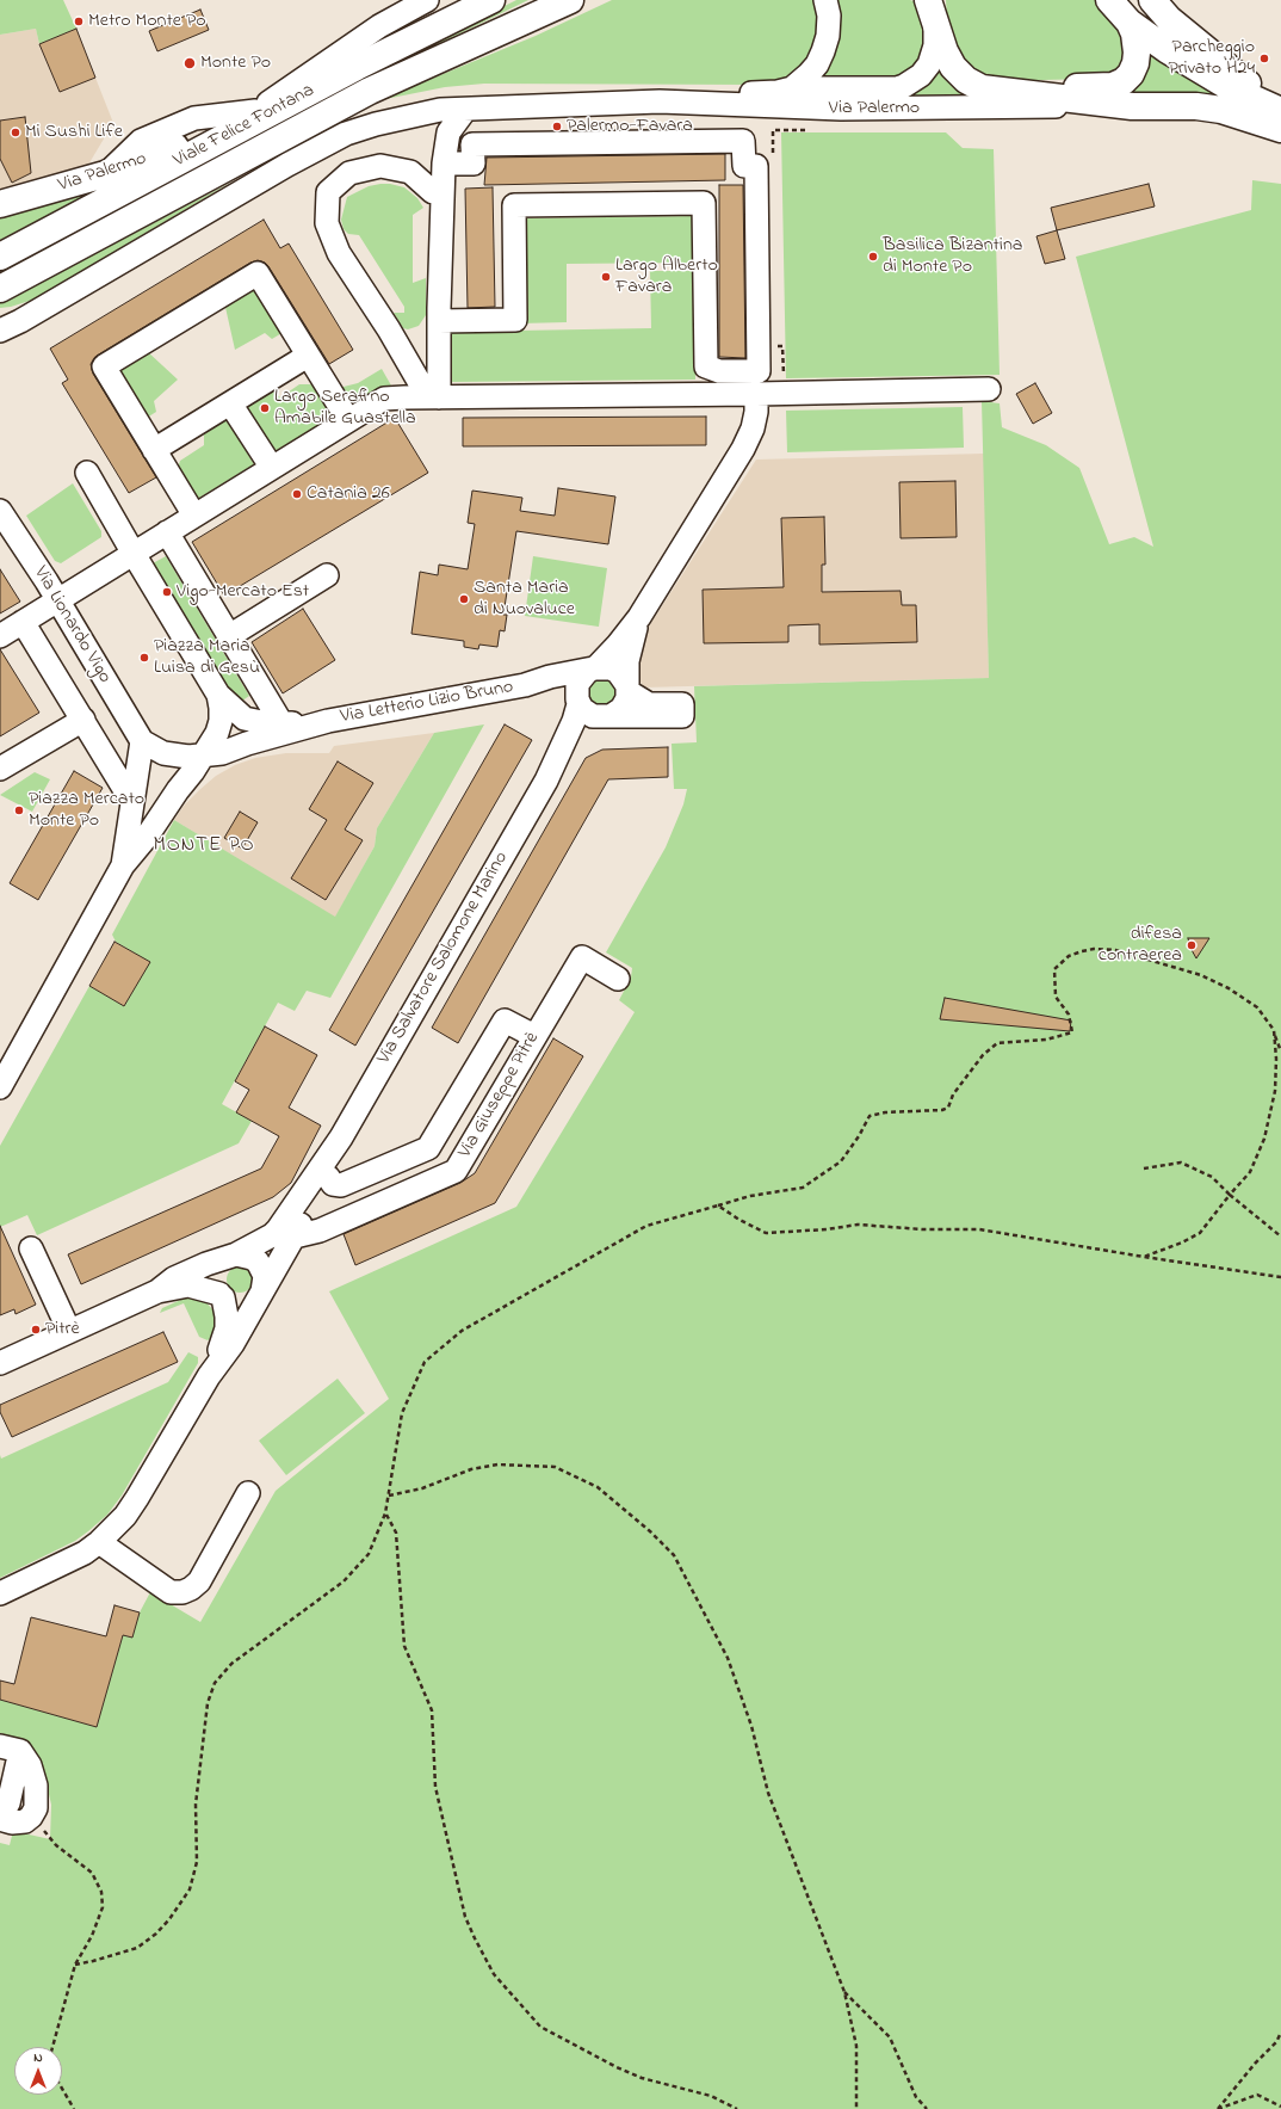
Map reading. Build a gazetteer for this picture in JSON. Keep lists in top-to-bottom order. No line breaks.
{"streets":{"main road":["Via Palermo","Viale Felice Fontana"],"street":["Via Lionardo Vigo","Via Letterio Lizio Bruno","Via Salvatore Salomone Marino","Via Giuseppe Pitrè"]},"crossings":[["Via Palermo","Viale Felice Fontana"]],"districts":["MONTE PO"],"places":["Metro Monte Po","Parcheggio Privato H24","Monte Po","Palermo-Favara","Mi Sushi Life","Basilica Bizantina di Monte Po","Largo Alberto Favara","Largo Serafino Amabile Guastella","Catania 26","Vigo-Mercato Est","Santa Maria di Nuovaluce","Piazza Maria Luisa di Gesù","Piazza Mercato Monte Po","difesa contraerea","Pitrè"],"north":"top"}
